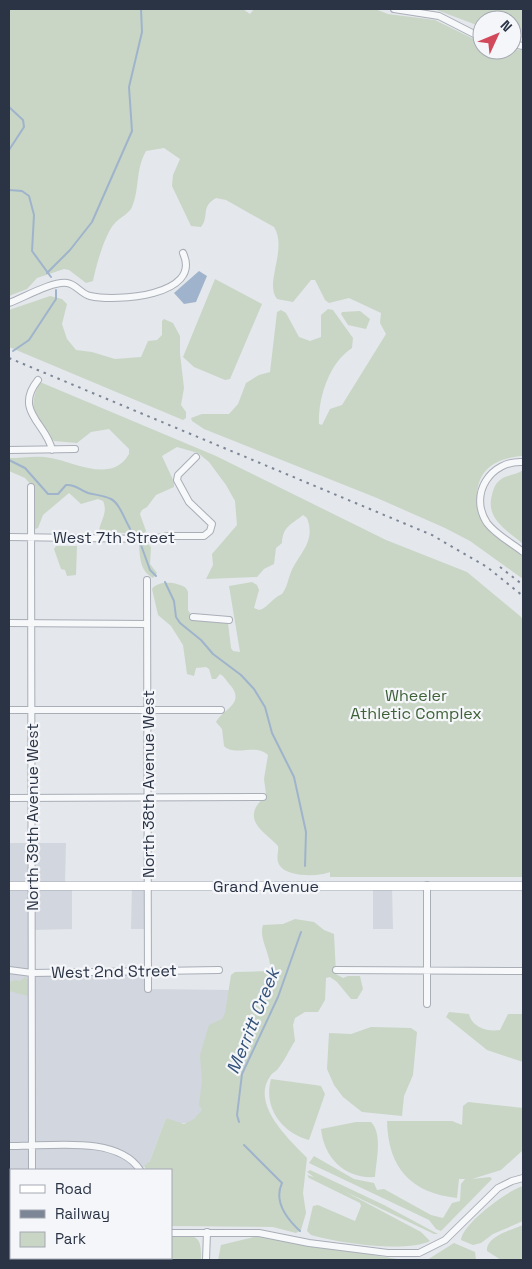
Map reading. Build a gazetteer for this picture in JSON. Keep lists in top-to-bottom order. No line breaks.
{"streets":{"main road":["Grand Avenue"],"street":["West 7th Street","North 38th Avenue West","North 39th Avenue West","West 2nd Street"]},"crossings":[["West 7th Street","North 39th Avenue West"],["North 38th Avenue West","Grand Avenue"],["North 38th Avenue West","West 2nd Street"],["North 39th Avenue West","Grand Avenue"],["North 39th Avenue West","West 2nd Street"]],"water":["Merritt Creek"],"parks":["Wheeler Athletic Complex"],"legend":["Road","Railway","Park"],"north":"top right"}
